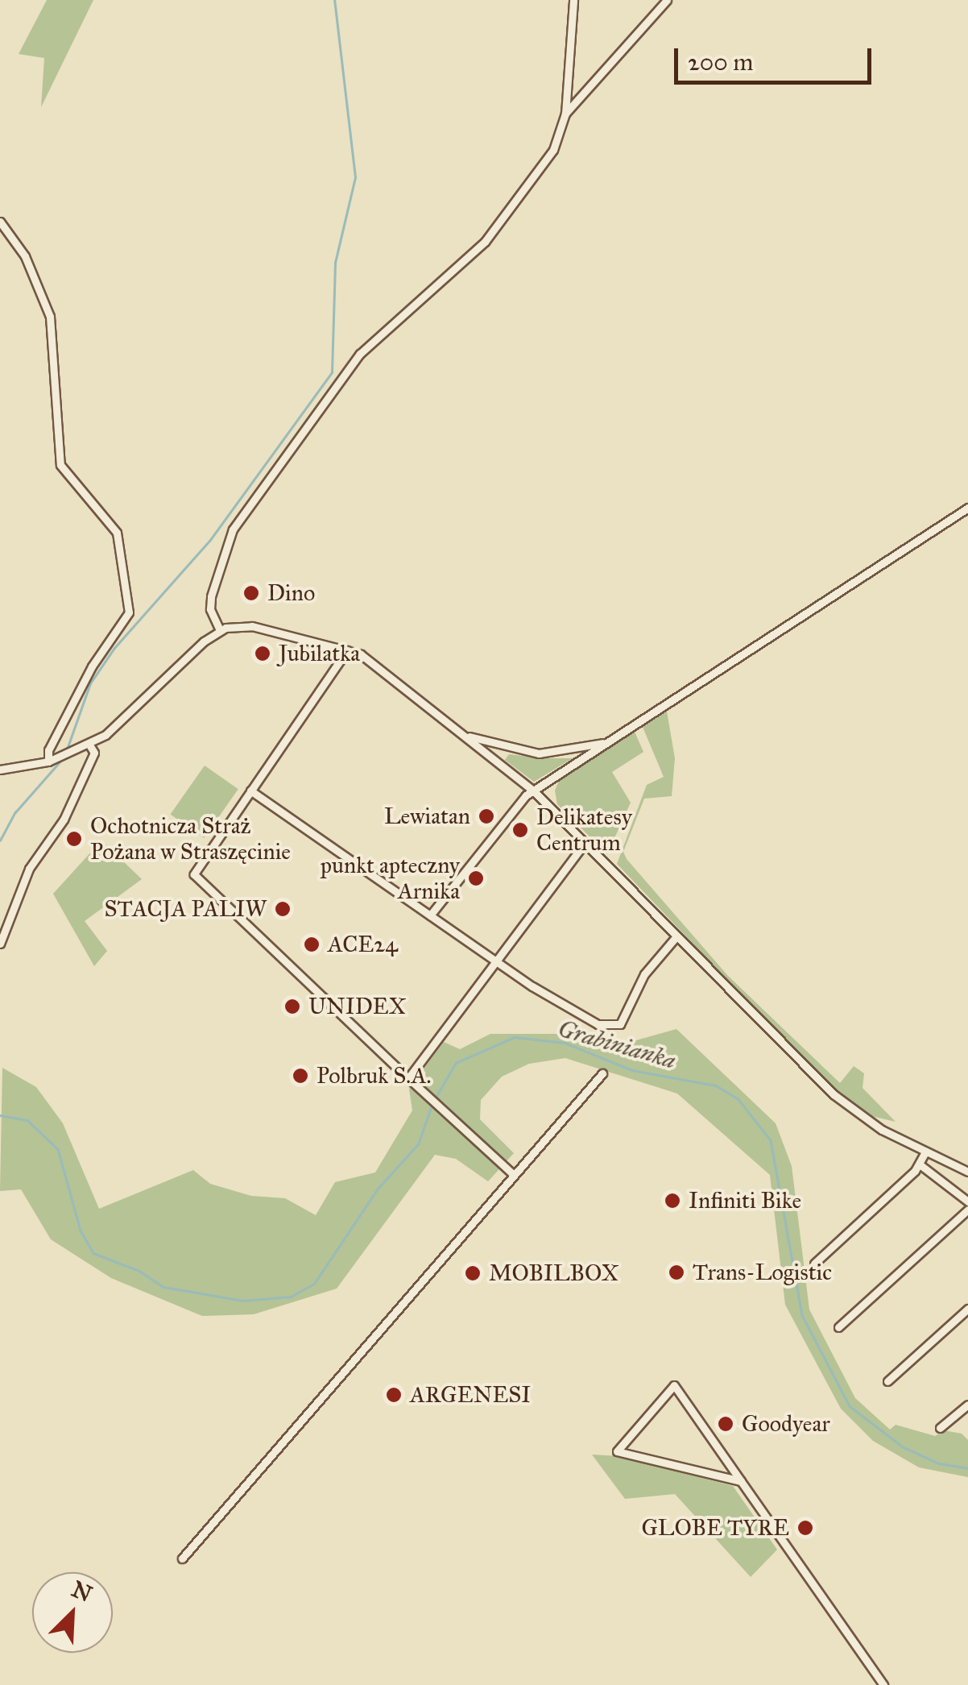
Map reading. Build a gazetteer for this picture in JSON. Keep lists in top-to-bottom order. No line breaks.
{"water":["Grabinianka"],"places":["Dino","Jubilatka","Lewiatan","Delikatesy Centrum","Ochotnicza Straż Pożana w Straszęcinie","punkt apteczny Arnika","STACJA PALIW","ACE24","UNIDEX","Polbruk S.A.","Infiniti Bike","Trans-Logistic","MOBILBOX","ARGENESI","Goodyear","GLOBE TYRE"],"scale_bar":"200 m","north":"top right"}
